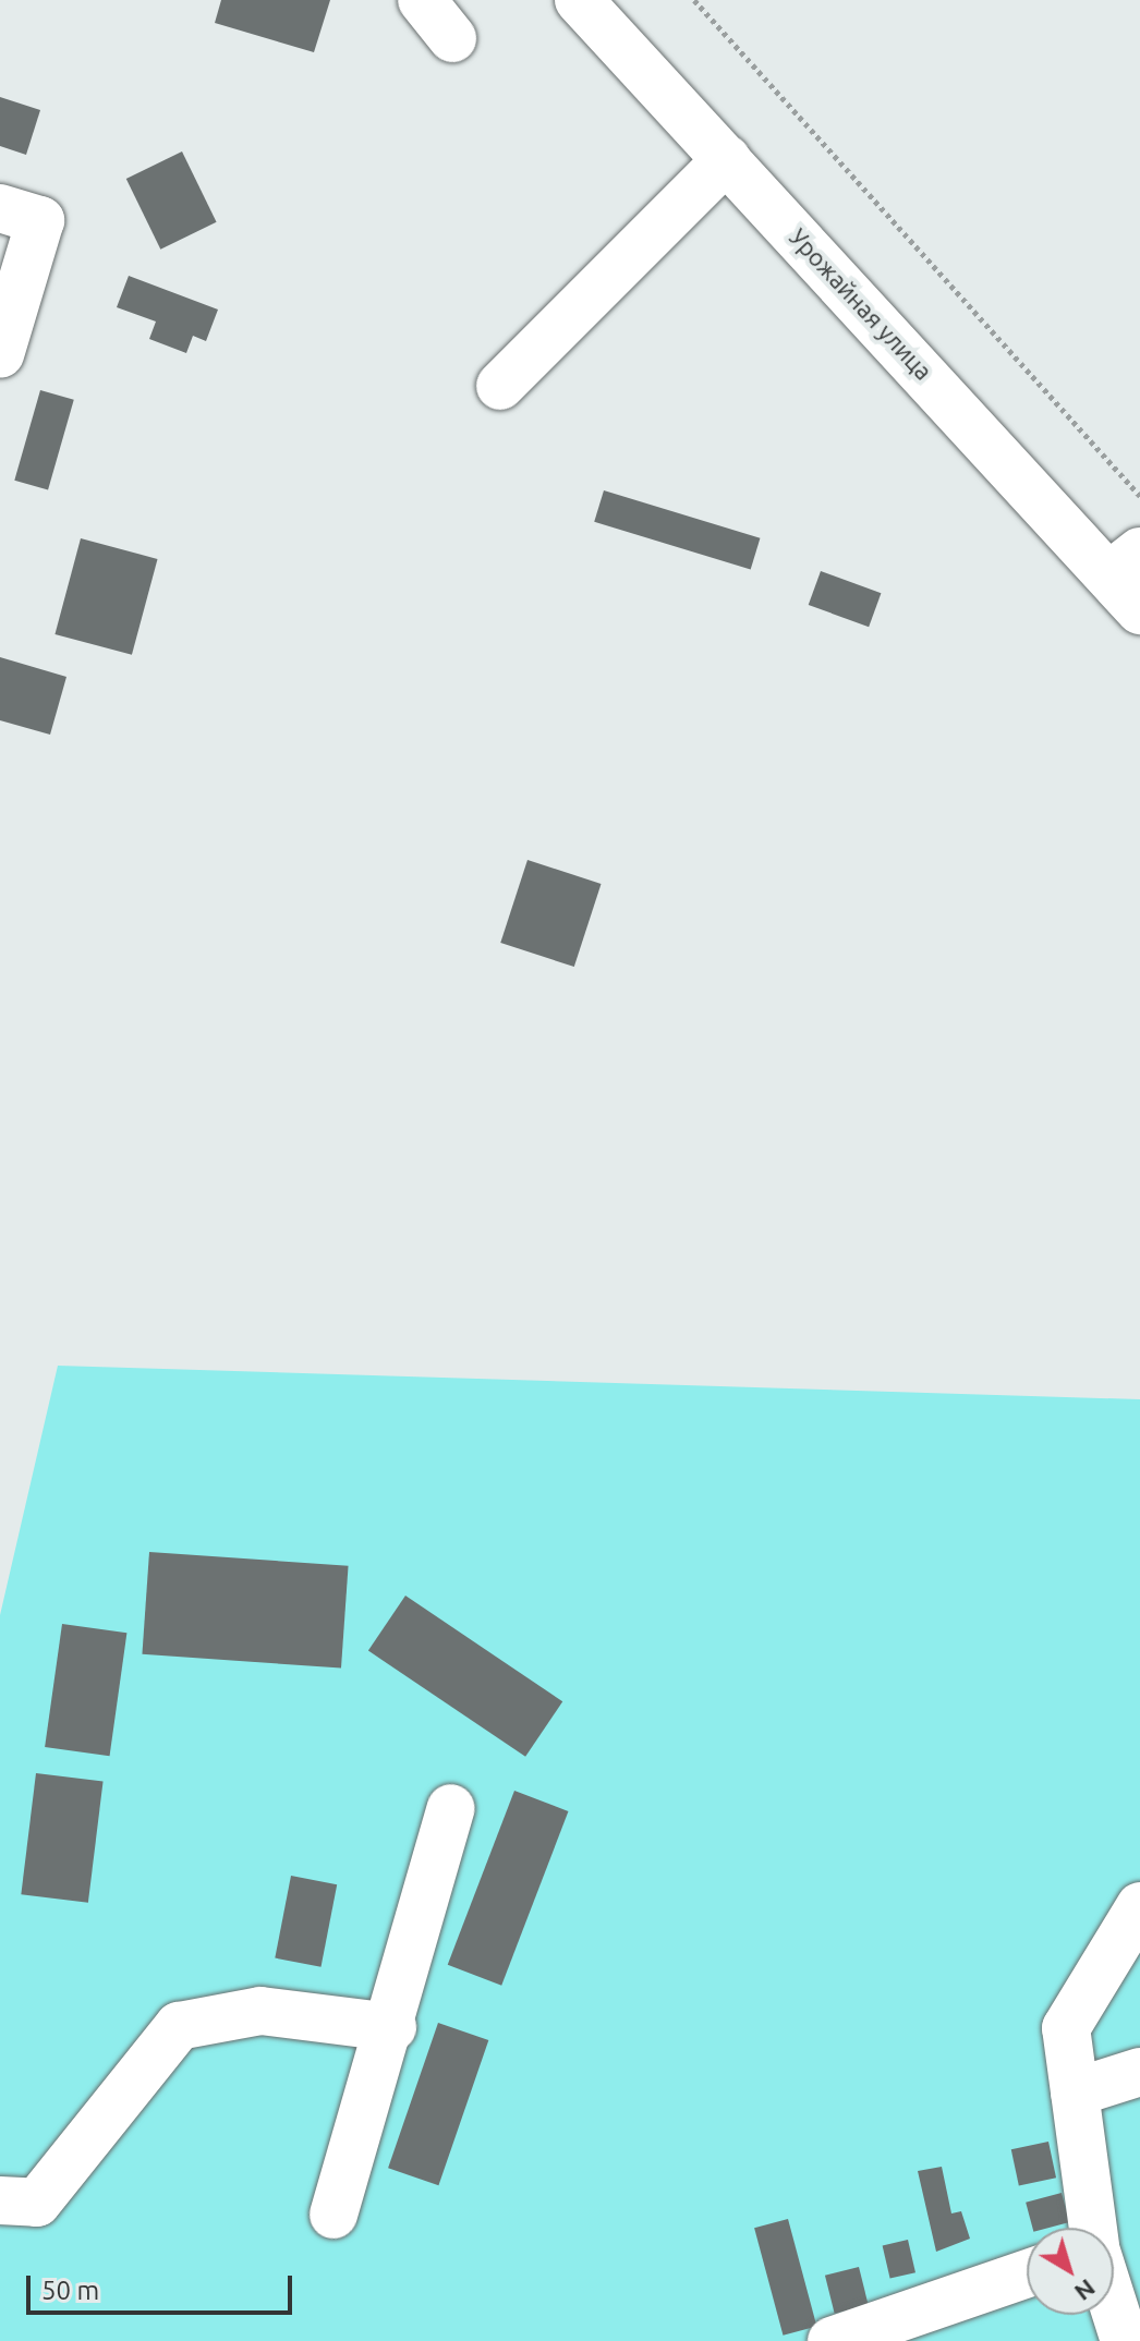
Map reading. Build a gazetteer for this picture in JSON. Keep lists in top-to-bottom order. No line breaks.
{"streets":{"street":["Урожайная улица"]},"scale_bar":"50 m","north":"bottom right"}
